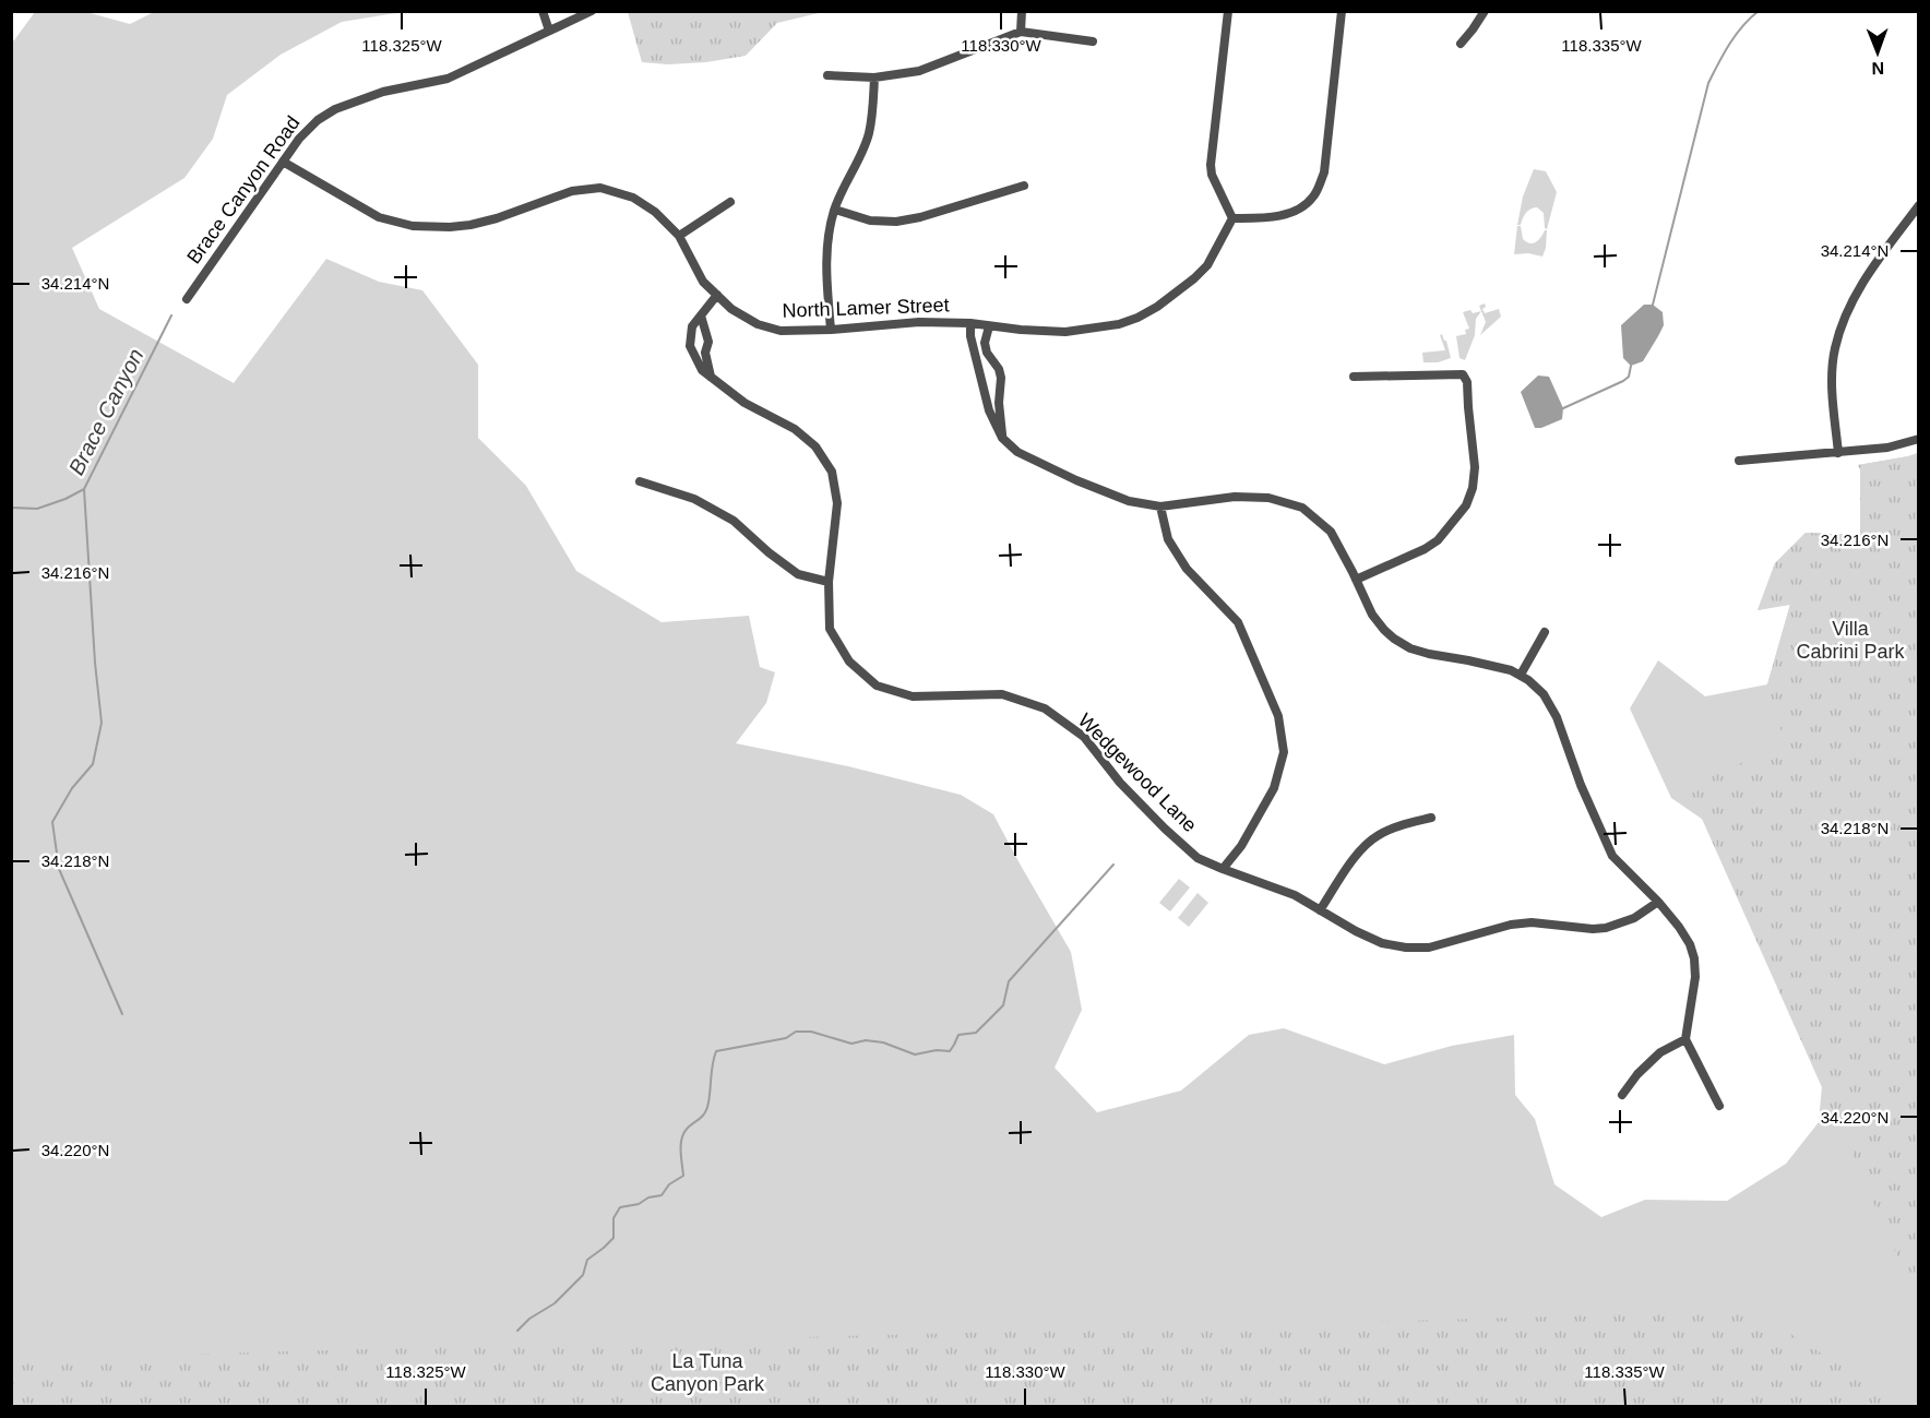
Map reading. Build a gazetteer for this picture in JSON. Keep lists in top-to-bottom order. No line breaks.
{"streets":{"street":["Brace Canyon Road","North Lamer Street","Wedgewood Lane"]},"crossings":[["Brace Canyon Road","North Lamer Street"],["North Lamer Street","Wedgewood Lane"]],"water":["Brace Canyon"],"parks":["Villa Cabrini Park","La Tuna Canyon Park"],"north":"bottom","coordinates":["118.325°W","118.330°W","118.335°W","34.214°N","34.216°N","34.218°N","34.220°N"]}
